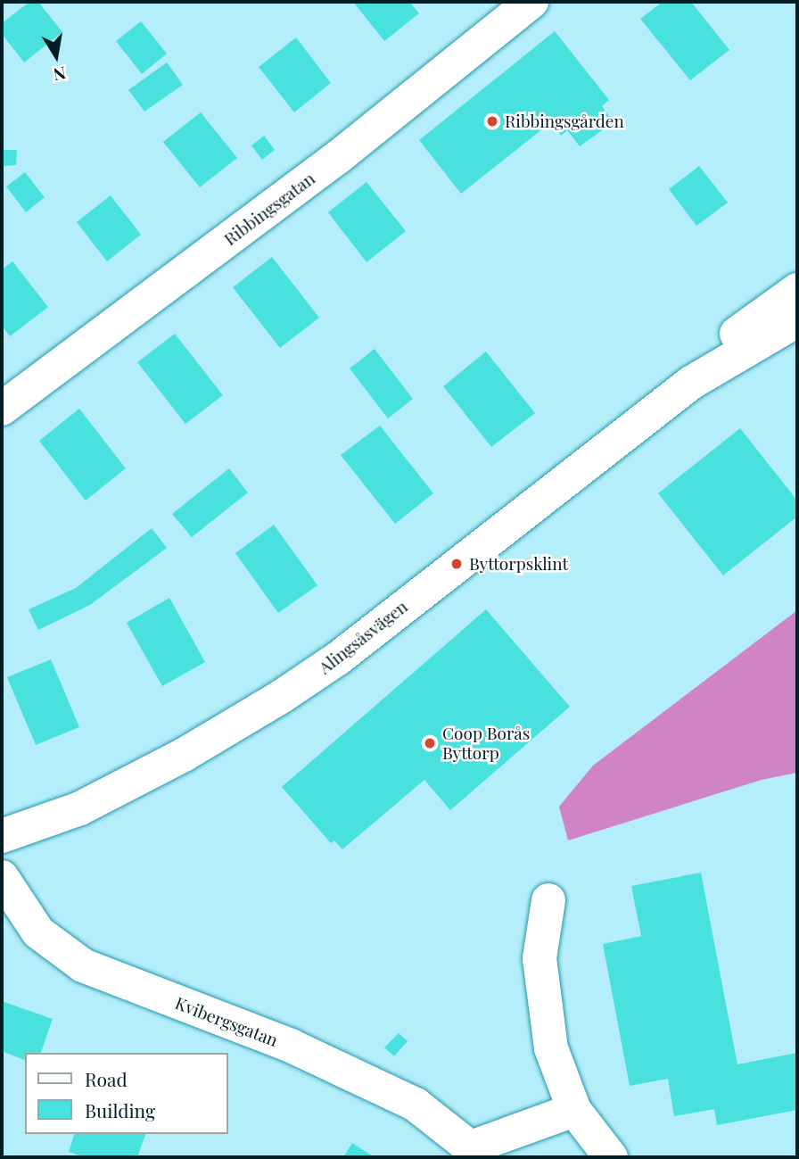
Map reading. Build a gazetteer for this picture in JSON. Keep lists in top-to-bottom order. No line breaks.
{"streets":{"street":["Ribbingsgatan","Alingsåsvägen","Kvibergsgatan"]},"places":["Ribbingsgården","Byttorpsklint","Coop Borås Byttorp"],"legend":["Road","Building"],"north":"bottom"}
